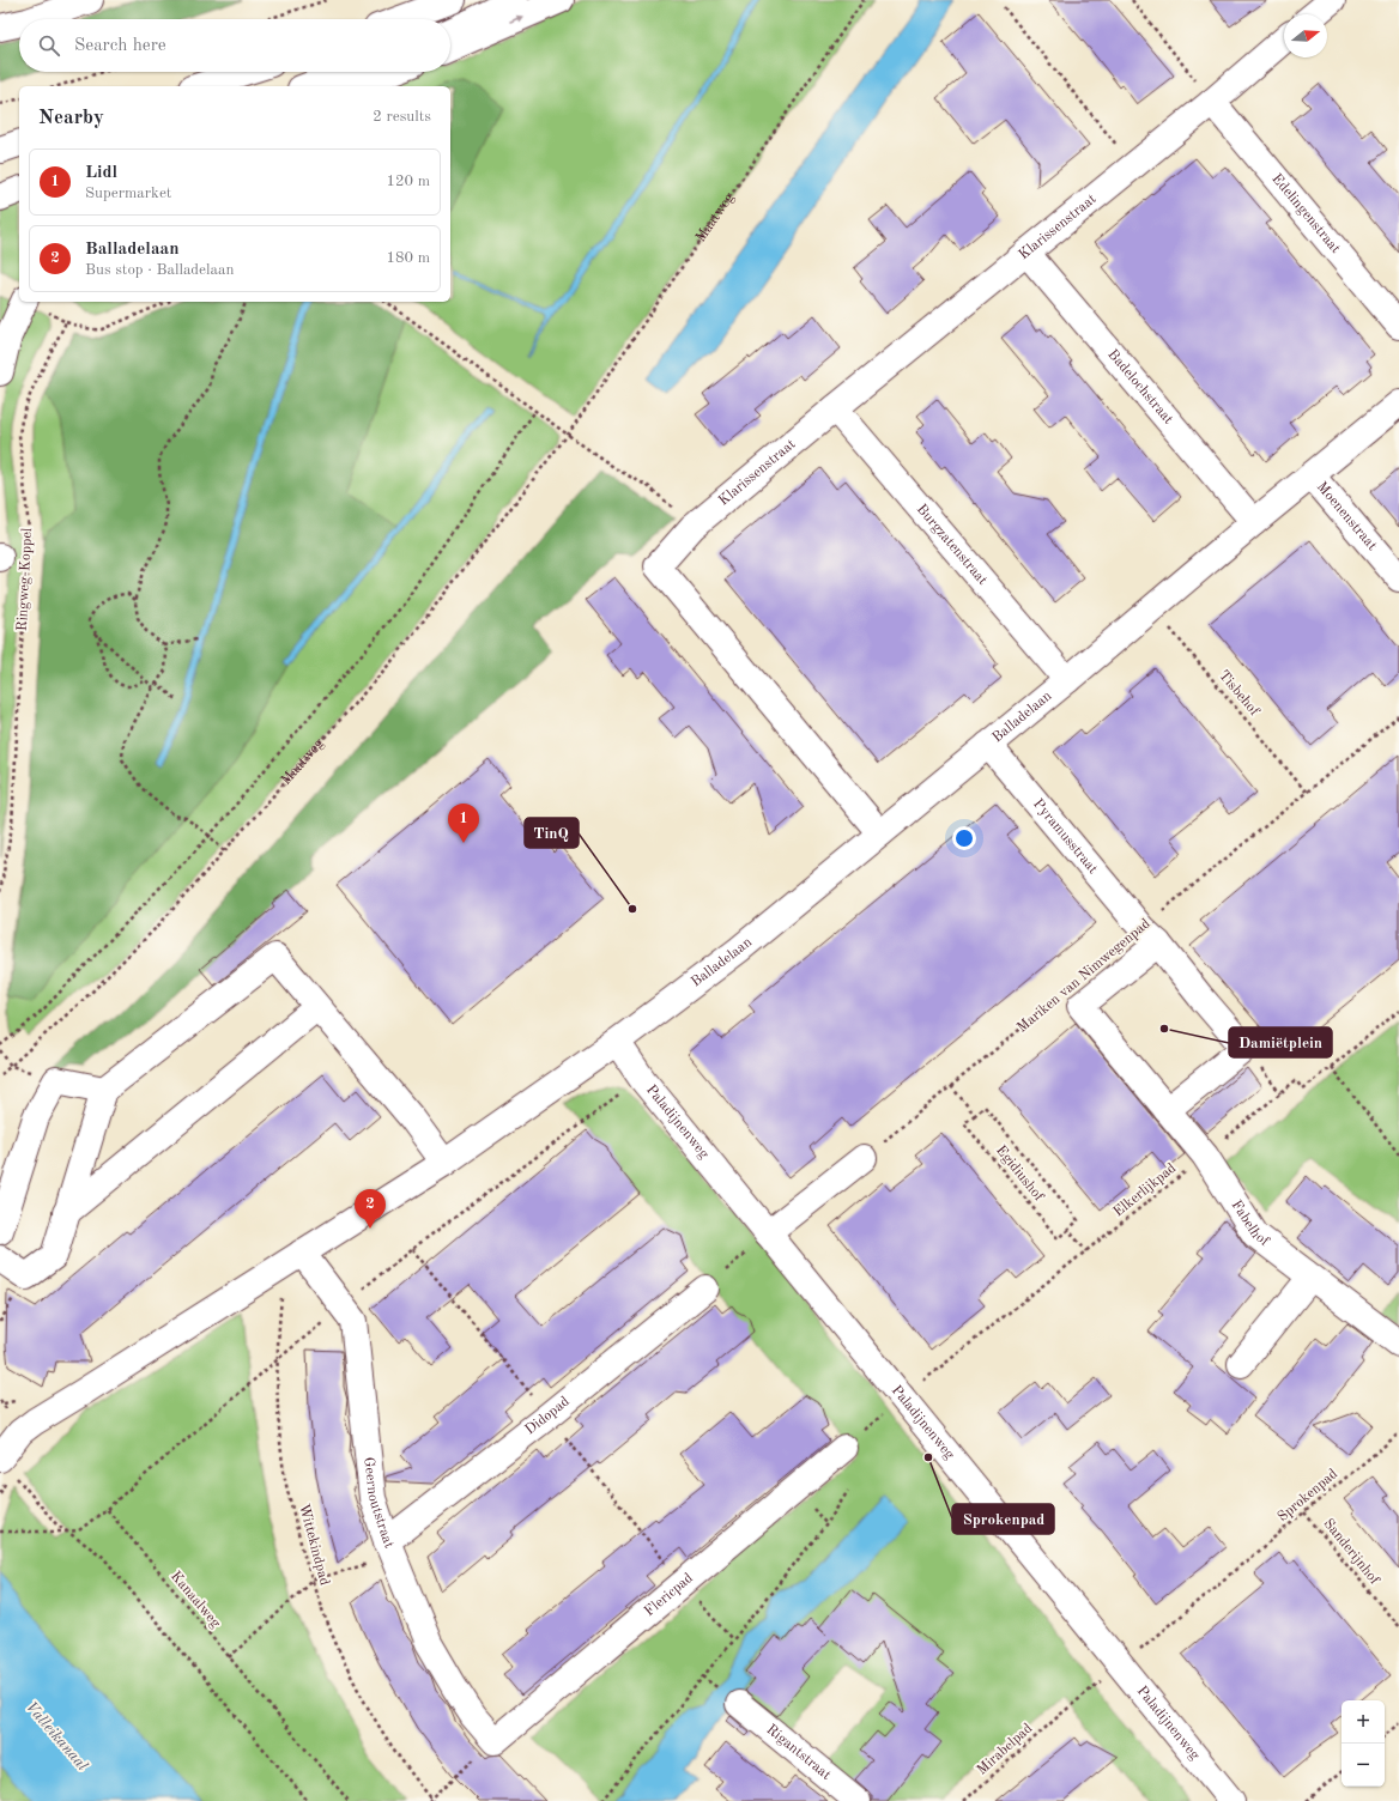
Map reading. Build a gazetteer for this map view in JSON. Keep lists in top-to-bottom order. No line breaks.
{"streets":{"street":["Edelingenstraat","Klarissenstraat","Badelochstraat","Moenenstraat","Burgzatenstraat","Balladelaan","Pyramusstraat","Paladijnenweg","Fabelhof","Didopad","Geernoutstraat","Flericpad","Rigantstraat"],"path":["Maatweg","Ringweg-Koppel","Tisbehof","Mariken van Nimwegenpad","Egidiushof","Elkerlijkpad","Sprokenpad","Wittekindpad","Sanderijnhof","Kanaalweg","Mirabelpad"]},"crossings":[["Edelingenstraat","Klarissenstraat"],["Klarissenstraat","Badelochstraat"],["Klarissenstraat","Burgzatenstraat"],["Klarissenstraat","Balladelaan"],["Badelochstraat","Balladelaan"],["Moenenstraat","Balladelaan"],["Burgzatenstraat","Balladelaan"],["Tisbehof","Balladelaan"],["Tisbehof","Mariken van Nimwegenpad"],["Balladelaan","Pyramusstraat"],["Balladelaan","Paladijnenweg"],["Balladelaan","Geernoutstraat"],["Balladelaan","Wittekindpad"],["Pyramusstraat","Mariken van Nimwegenpad"],["Pyramusstraat","Fabelhof"],["Mariken van Nimwegenpad","Fabelhof"],["Paladijnenweg","Elkerlijkpad"],["Paladijnenweg","Sprokenpad"],["Elkerlijkpad","Fabelhof"],["Elkerlijkpad","Flericpad"],["Didopad","Geernoutstraat"],["Sprokenpad","Sanderijnhof"],["Sprokenpad","Mirabelpad"],["Geernoutstraat","Wittekindpad"],["Geernoutstraat","Flericpad"]],"water":["Valleikanaal"],"places":["TinQ","Damiëtplein","Sprokenpad"],"north":"right","page":{"search":"Search here","heading":["Nearby","2 results"],"list":[{"mark":"1","name":"Lidl","note":"Supermarket","value":"120 m"},{"mark":"2","name":"Balladelaan","note":"Bus stop · Balladelaan","value":"180 m"}],"pins":["1","2"],"map_buttons":["+","−"]}}
